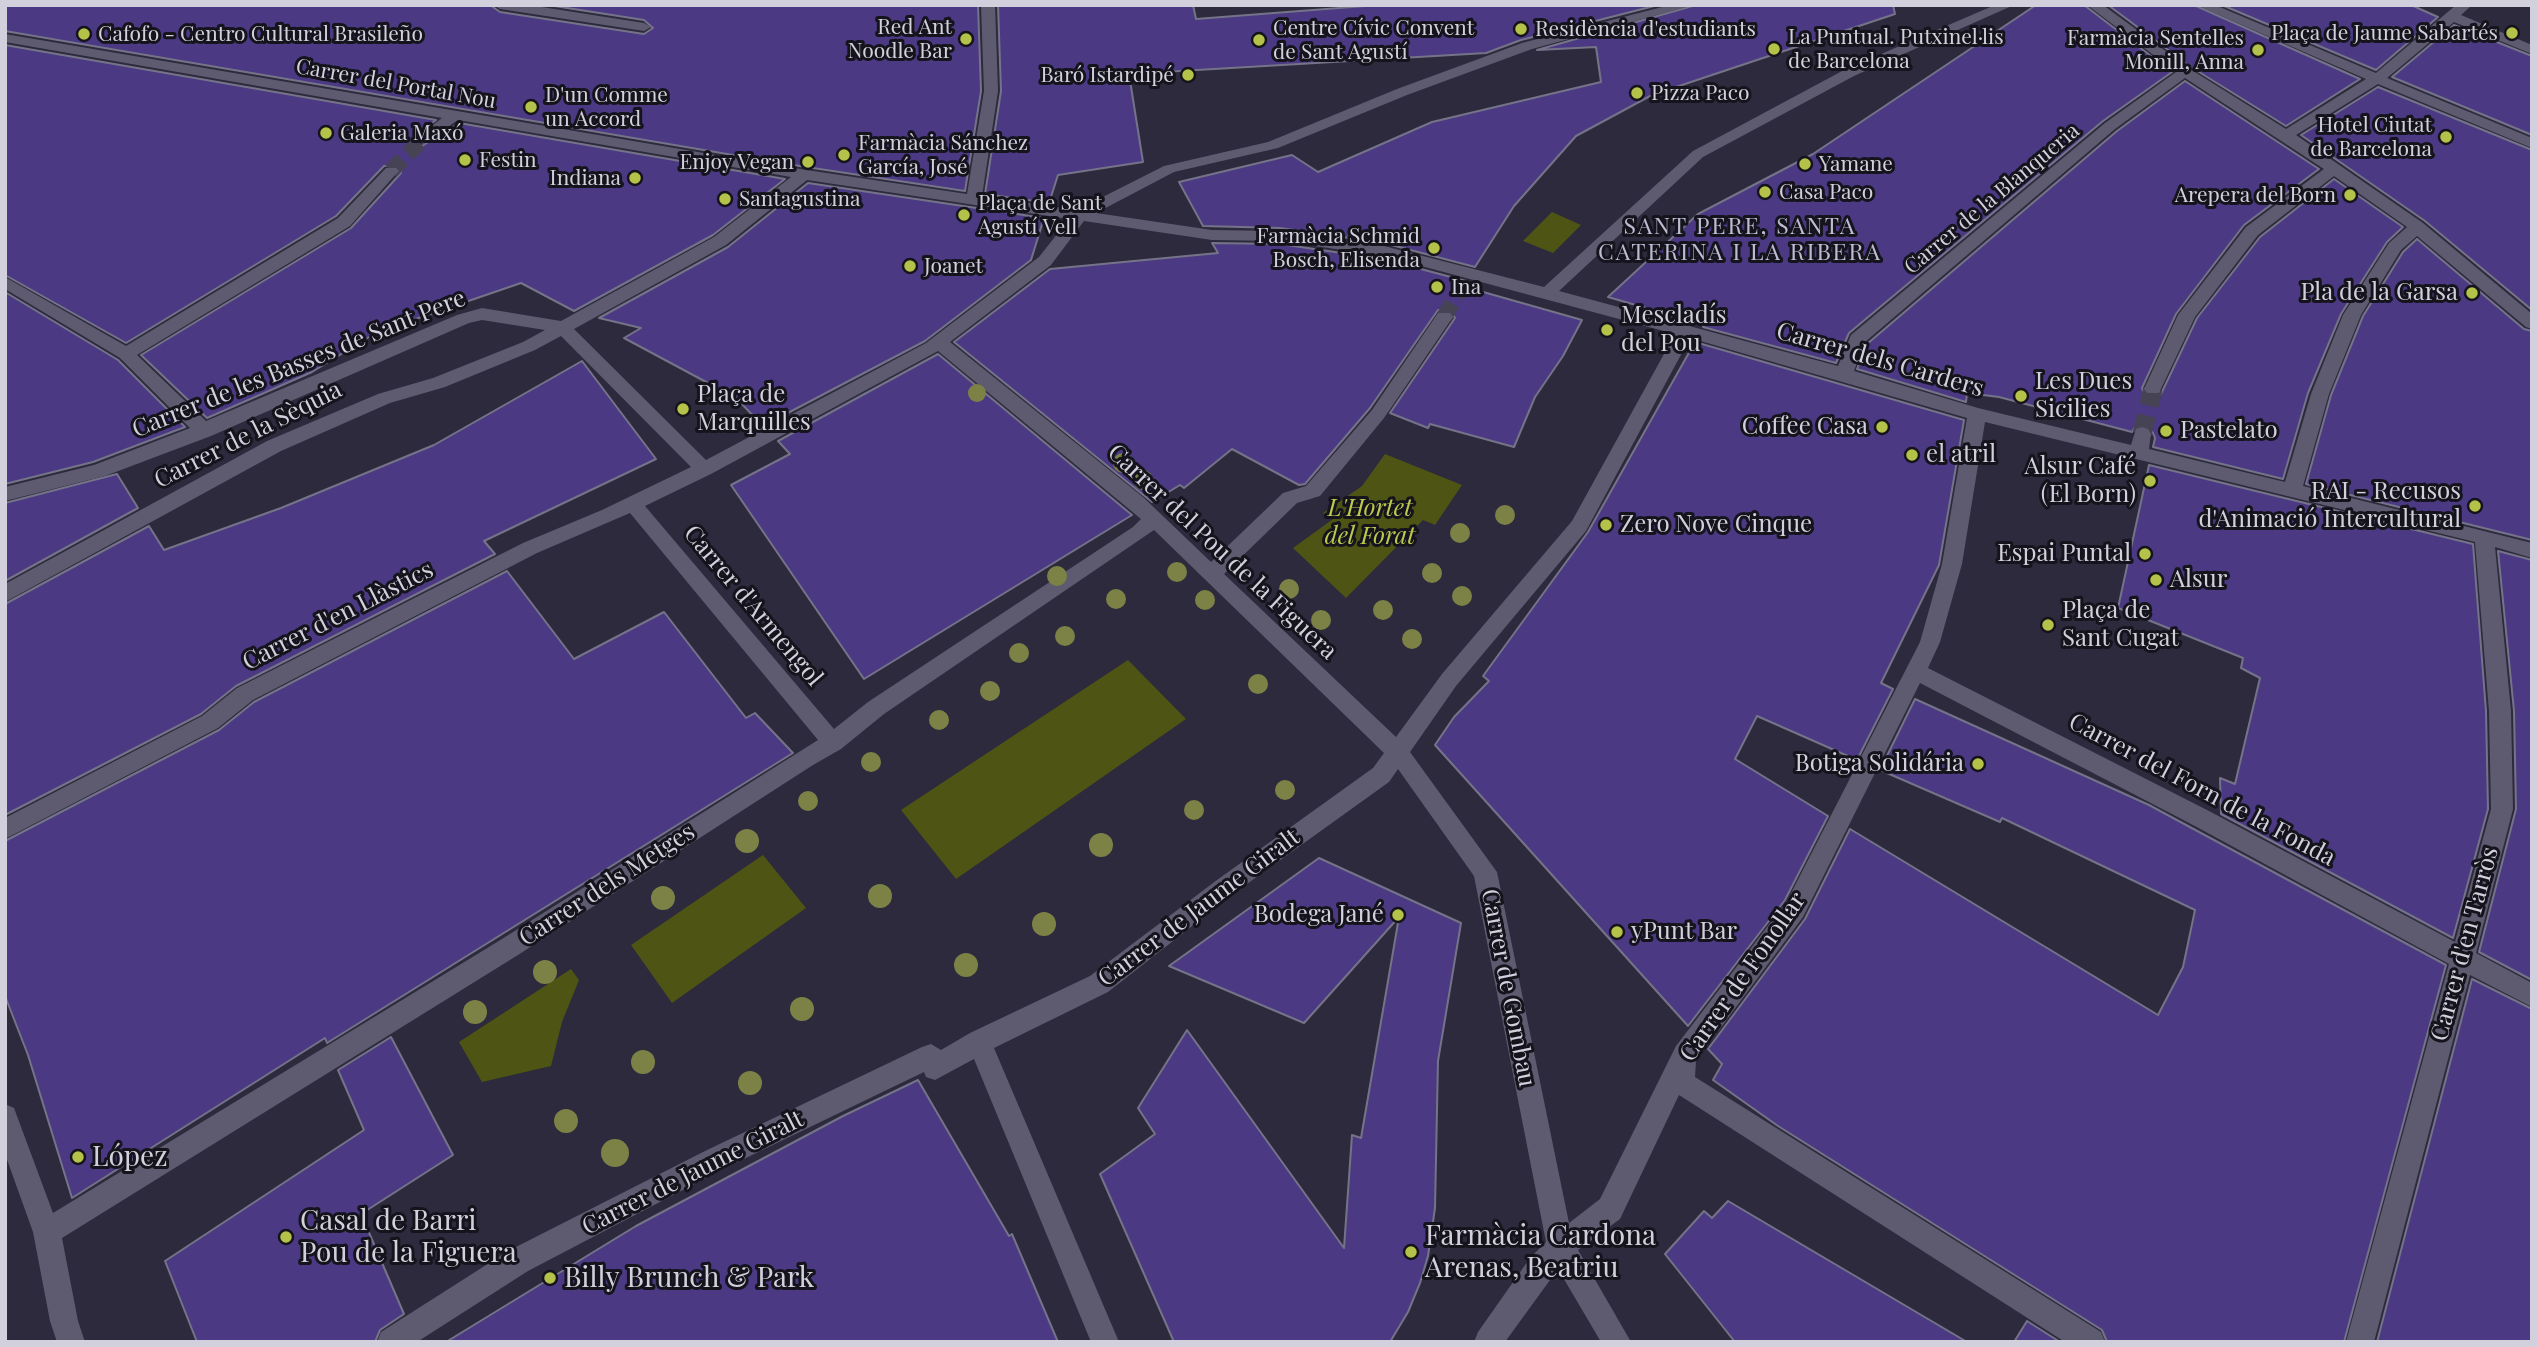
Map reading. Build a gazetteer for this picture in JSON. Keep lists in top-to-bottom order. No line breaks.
{"streets":{"street":["Carrer del Portal Nou","Carrer de la Blanqueria","Carrer dels Carders","Carrer de les Basses de Sant Pere","Carrer de la Sèquia","Carrer del Pou de la Figuera","Carrer d'Armengol","Carrer d'en Llàstics","Carrer del Forn de la Fonda","Carrer dels Metges","Carrer de Jaume Giralt","Carrer d'en Tarròs","Carrer de Fonollar","Carrer de Gombau"]},"crossings":[["Carrer de la Blanqueria","Carrer dels Carders"],["Carrer dels Carders","Carrer d'en Llàstics"],["Carrer dels Carders","Carrer de Jaume Giralt"],["Carrer dels Carders","Carrer d'en Tarròs"],["Carrer dels Carders","Carrer de Fonollar"],["Carrer de les Basses de Sant Pere","Carrer de la Sèquia"],["Carrer del Pou de la Figuera","Carrer d'en Llàstics"],["Carrer del Pou de la Figuera","Carrer dels Metges"],["Carrer del Pou de la Figuera","Carrer de Jaume Giralt"],["Carrer del Pou de la Figuera","Carrer de Gombau"],["Carrer d'Armengol","Carrer d'en Llàstics"],["Carrer d'Armengol","Carrer dels Metges"],["Carrer del Forn de la Fonda","Carrer d'en Tarròs"],["Carrer del Forn de la Fonda","Carrer de Fonollar"],["Carrer de Jaume Giralt","Carrer de Gombau"],["Carrer de Fonollar","Carrer de Gombau"]],"districts":["SANT PERE, SANTA CATERINA I LA RIBERA"],"parks":["L'Hortet del Forat"],"places":["Residència d'estudiants","Plaça de Jaume Sabartés","Cafofo - Centro Cultural Brasileño","Red Ant Noodle Bar","Centre Cívic Convent de Sant Agustí","La Puntual. Putxinel·lis de Barcelona","Farmàcia Sentelles Monill, Anna","Baró Istardipé","Pizza Paco","D'un Comme un Accord","Galeria Maxó","Hotel Ciutat de Barcelona","Farmàcia Sánchez García, José","Festin","Enjoy Vegan","Yamane","Indiana","Casa Paco","Arepera del Born","Santagustina","Plaça de Sant Agustí Vell","Farmàcia Schmid Bosch, Elisenda","Joanet","Ina","Pla de la Garsa","Mescladís del Pou","Les Dues Sicilies","Plaça de Marquilles","Coffee Casa","Pastelato","el atril","Alsur Café (El Born)","RAI - Recusos d'Animació Intercultural","Zero Nove Cinque","Espai Puntal","Alsur","Plaça de Sant Cugat","Botiga Solidária","Bodega Jané","yPunt Bar","López","Casal de Barri Pou de la Figuera","Farmàcia Cardona Arenas, Beatriu","Billy Brunch & Park"]}
